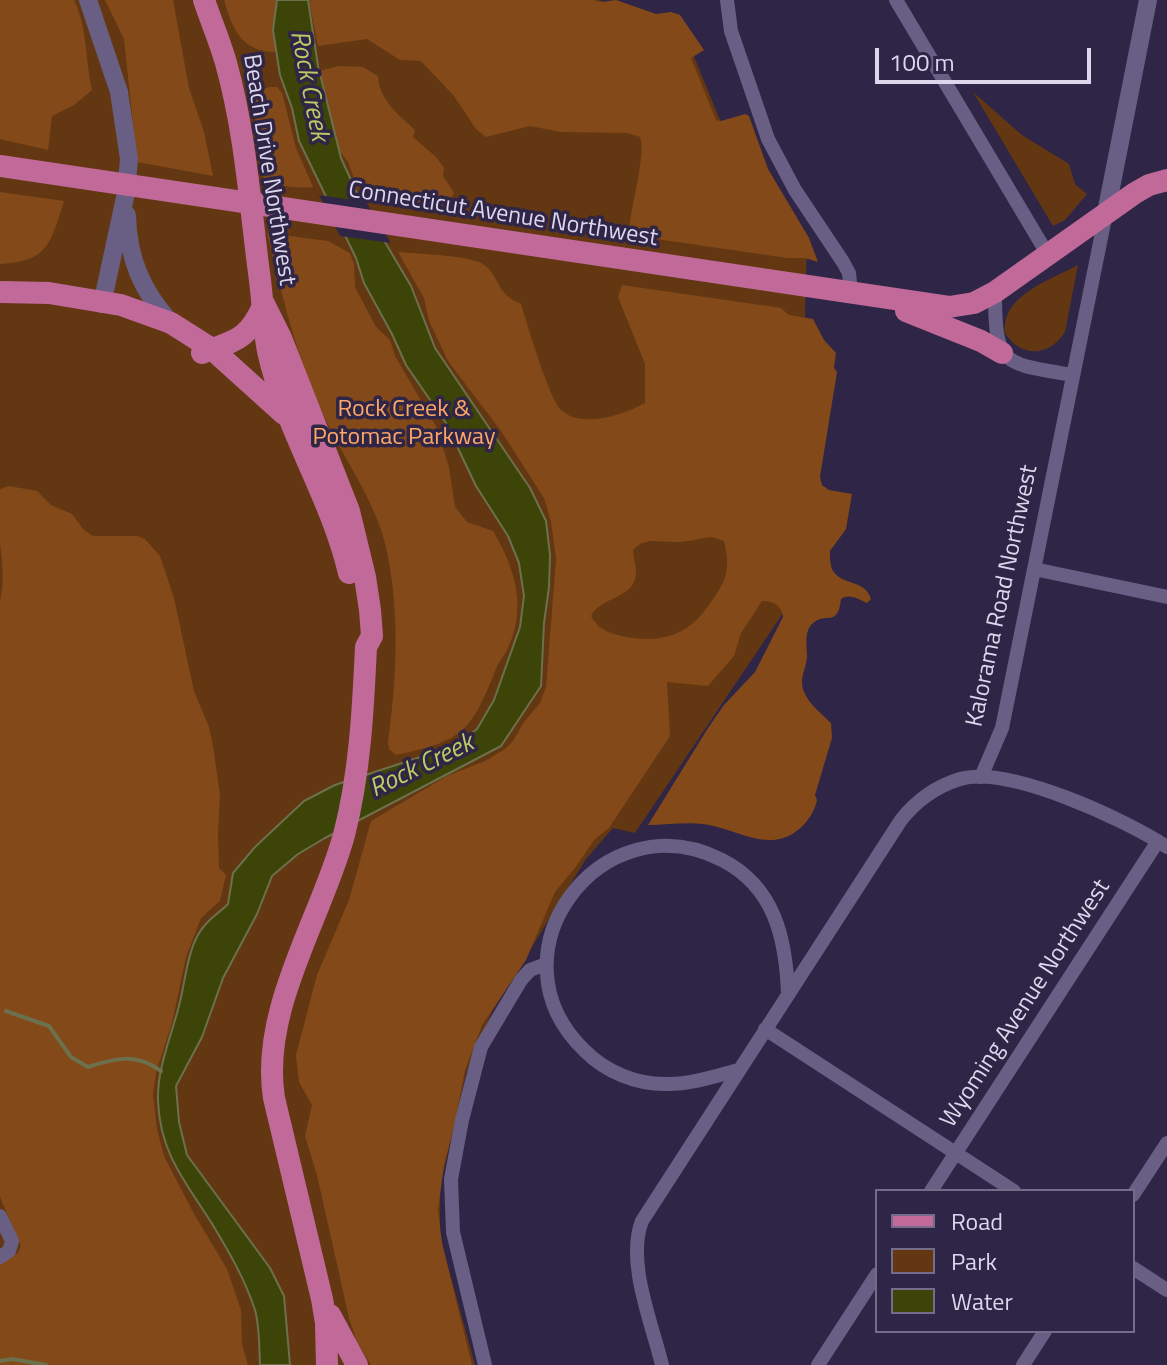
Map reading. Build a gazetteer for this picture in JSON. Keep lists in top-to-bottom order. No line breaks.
{"streets":{"main road":["Beach Drive Northwest","Connecticut Avenue Northwest"],"street":["Kalorama Road Northwest","Wyoming Avenue Northwest"]},"crossings":[["Connecticut Avenue Northwest","Kalorama Road Northwest"]],"water":["Rock Creek"],"parks":["Rock Creek & Potomac Parkway"],"legend":["Road","Park","Water"],"scale_bar":"100 m"}
